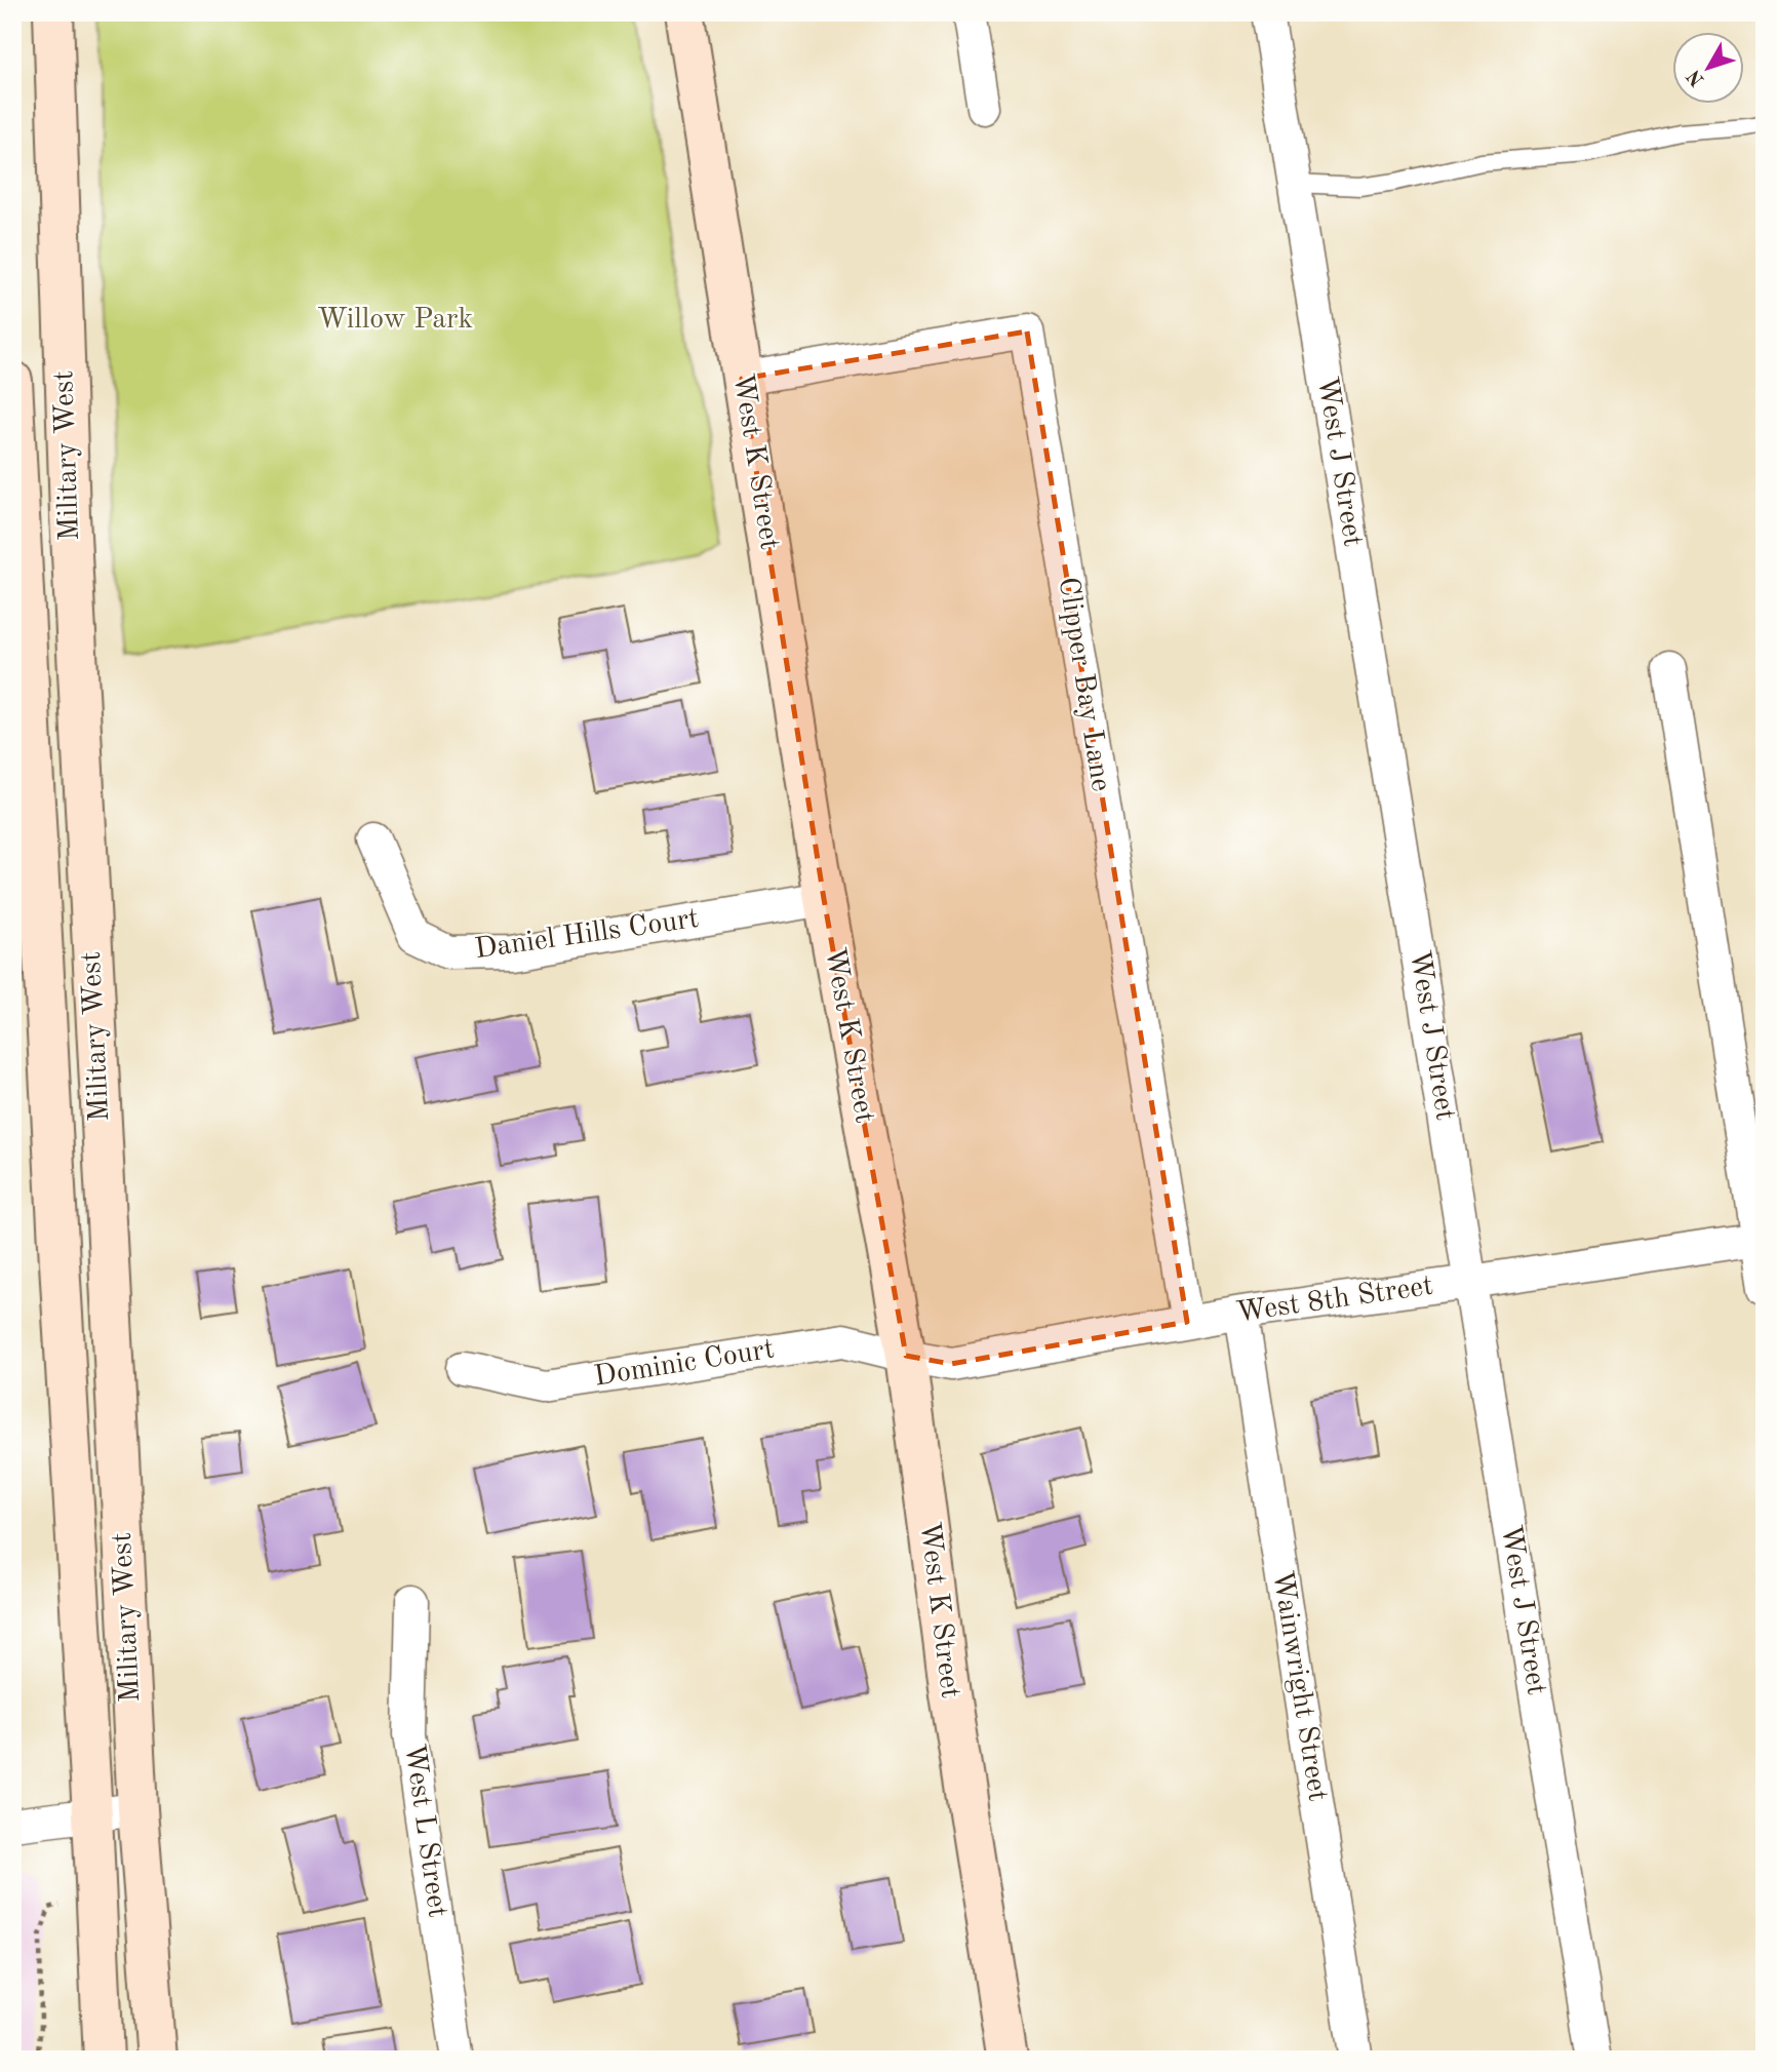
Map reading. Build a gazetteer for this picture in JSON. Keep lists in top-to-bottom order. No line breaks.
{"streets":{"main road":["Military West","West K Street"],"street":["West J Street","Clipper Bay Lane","Daniel Hills Court","West 8th Street","Dominic Court","Wainwright Street","West L Street"]},"crossings":[["West K Street","Clipper Bay Lane"],["West K Street","Daniel Hills Court"],["West K Street","West 8th Street"],["West K Street","Dominic Court"],["West J Street","West 8th Street"],["Clipper Bay Lane","West 8th Street"],["West 8th Street","Dominic Court"],["West 8th Street","Wainwright Street"]],"parks":["Willow Park"],"north":"bottom left"}
